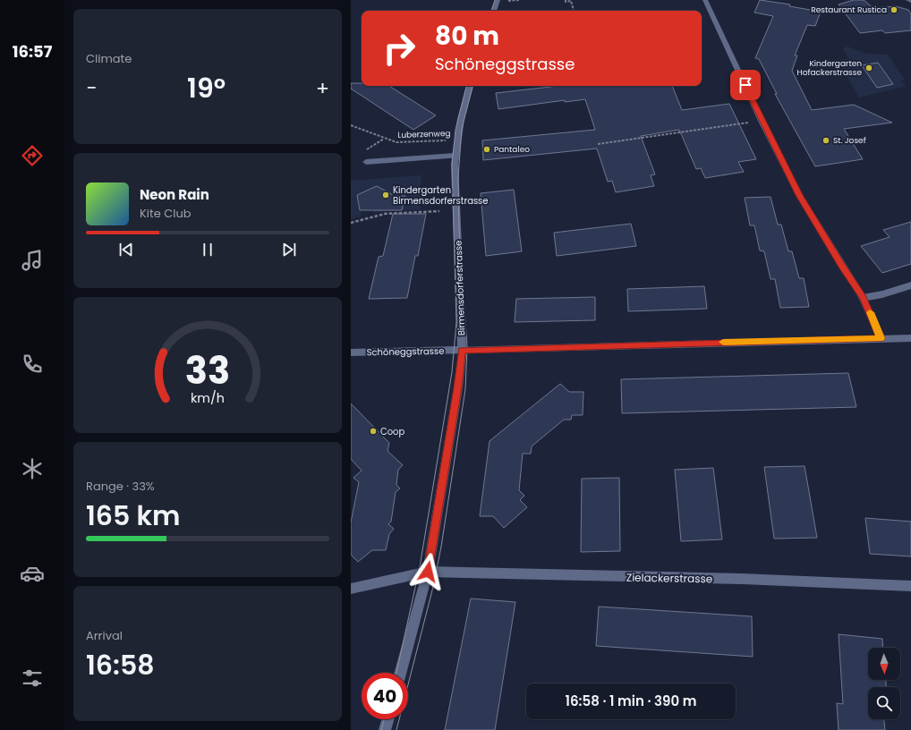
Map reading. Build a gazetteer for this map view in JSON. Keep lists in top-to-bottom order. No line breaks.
{"streets":{"street":["Birmensdorferstrasse","Schöneggstrasse","Zielackerstrasse"],"path":["Luberzenweg"]},"crossings":[["Luberzenweg","Birmensdorferstrasse"],["Birmensdorferstrasse","Schöneggstrasse"],["Birmensdorferstrasse","Zielackerstrasse"]],"places":["Restaurant Rustica","Kindergarten Hofackerstrasse","St. Josef","Pantaleo","Kindergarten Birmensdorferstrasse","Coop"],"north":"bottom","page":{"tabs":"16:57","tile":["Climate",["Range · 33%","165 km"],["Arrival","16:58"]],"turn":["80 m","Schöneggstrasse"],"heat":["−","19°","+"],"song":["Neon Rain","Kite Club"],"limit":"40","trip":"16:58 · 1 min · 390 m","gauge":["33","km/h"]}}
